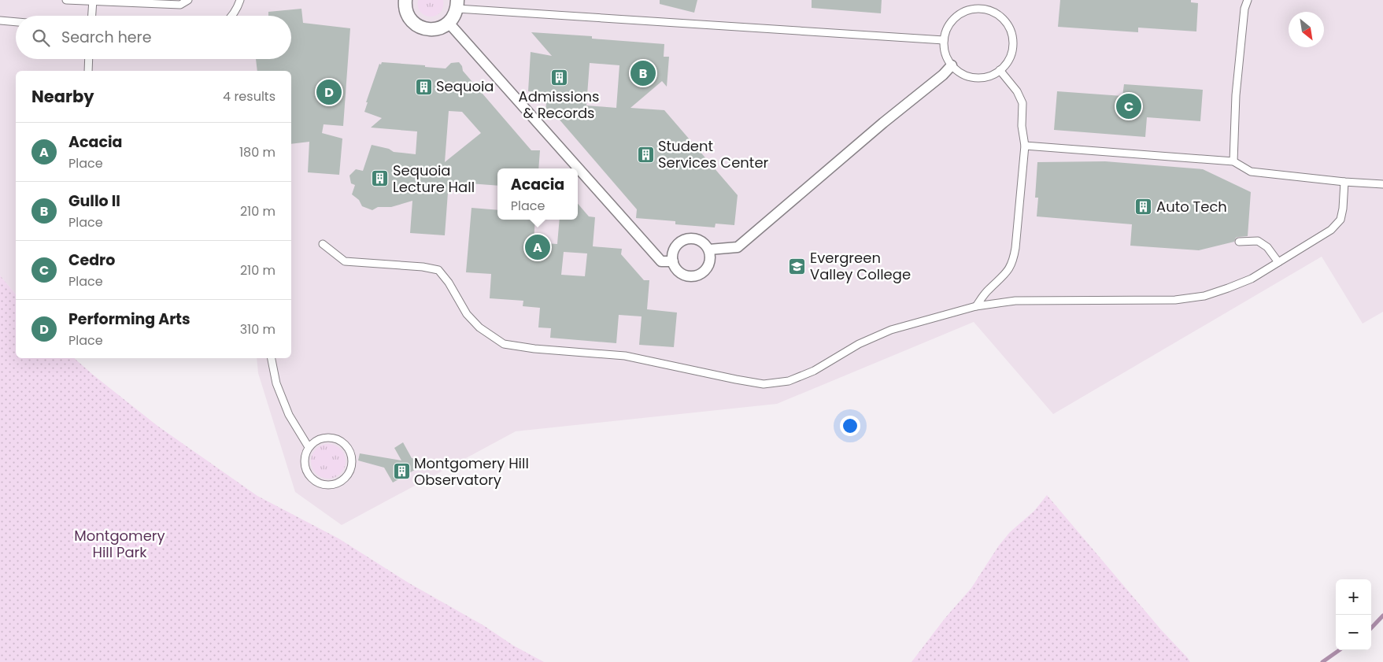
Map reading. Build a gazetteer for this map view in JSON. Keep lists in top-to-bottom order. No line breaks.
{"parks":["Montgomery Hill Park"],"places":{"building":["Admissions & Records","Sequoia","Student Services Center","Sequoia Lecture Hall","Auto Tech","Montgomery Hill Observatory"],"school or university":["Evergreen Valley College"]},"north":"bottom right","page":{"search":"Search here","pins":["B","D","C","A"],"heading":["Nearby","4 results"],"list":[{"mark":"A","name":"Acacia","note":"Place","value":"180 m"},{"mark":"B","name":"Gullo II","note":"Place","value":"210 m"},{"mark":"C","name":"Cedro","note":"Place","value":"210 m"},{"mark":"D","name":"Performing Arts","note":"Place","value":"310 m"}],"popup":["Acacia","Place"],"map_buttons":["+","−"]}}
